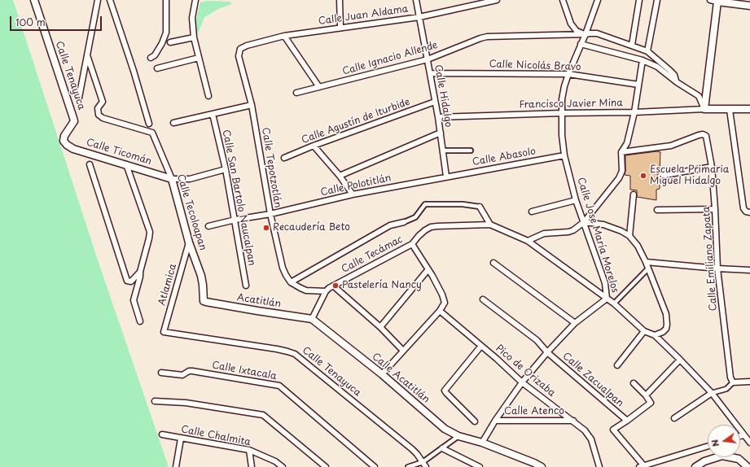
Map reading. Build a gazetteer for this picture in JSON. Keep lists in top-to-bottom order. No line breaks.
{"streets":{"street":["Calle Juan Aldama","Calle Ignacio Allende","Calle Nicolás Bravo","Calle Tenayuca","Calle Hidalgo","Francisco Javier Mina","Calle Agustín de Iturbide","Calle Ticomán","Calle Abasolo","Calle Tepotzotlán","Calle Polotitlán","Calle San Bartolo Naucalpan","Calle Tecoloapan","Calle Jose María Morelos","Calle Tecámac","Calle Emiliano Zapata","Atlamica","Acatitlán","Calle Ixtacala","Pico de Orizaba","Calle Acatitlán","Calle Zacualpan","Calle Atenco","Calle Chalmita"]},"crossings":[["Calle Juan Aldama","Calle Hidalgo"],["Calle Juan Aldama","Calle Tepotzotlán"],["Calle Ignacio Allende","Calle Hidalgo"],["Calle Ignacio Allende","Calle Jose María Morelos"],["Calle Nicolás Bravo","Calle Hidalgo"],["Calle Nicolás Bravo","Calle Jose María Morelos"],["Calle Tenayuca","Calle Ticomán"],["Calle Tenayuca","Atlamica"],["Calle Hidalgo","Francisco Javier Mina"],["Calle Hidalgo","Calle Agustín de Iturbide"],["Calle Hidalgo","Calle Abasolo"],["Calle Hidalgo","Calle Polotitlán"],["Francisco Javier Mina","Calle Jose María Morelos"],["Calle Ticomán","Calle Tecoloapan"],["Calle Abasolo","Calle Polotitlán"],["Calle Abasolo","Calle Jose María Morelos"],["Calle Tepotzotlán","Calle Polotitlán"],["Calle Polotitlán","Calle San Bartolo Naucalpan"],["Calle Tecoloapan","Atlamica"],["Calle Tecoloapan","Acatitlán"],["Calle Tecámac","Pico de Orizaba"],["Acatitlán","Calle Acatitlán"],["Pico de Orizaba","Calle Atenco"]],"places":["Escuela Primaria Miguel Hidalgo","Recaudería Beto","Pastelería Nancy"],"scale_bar":"100 m","north":"left"}
